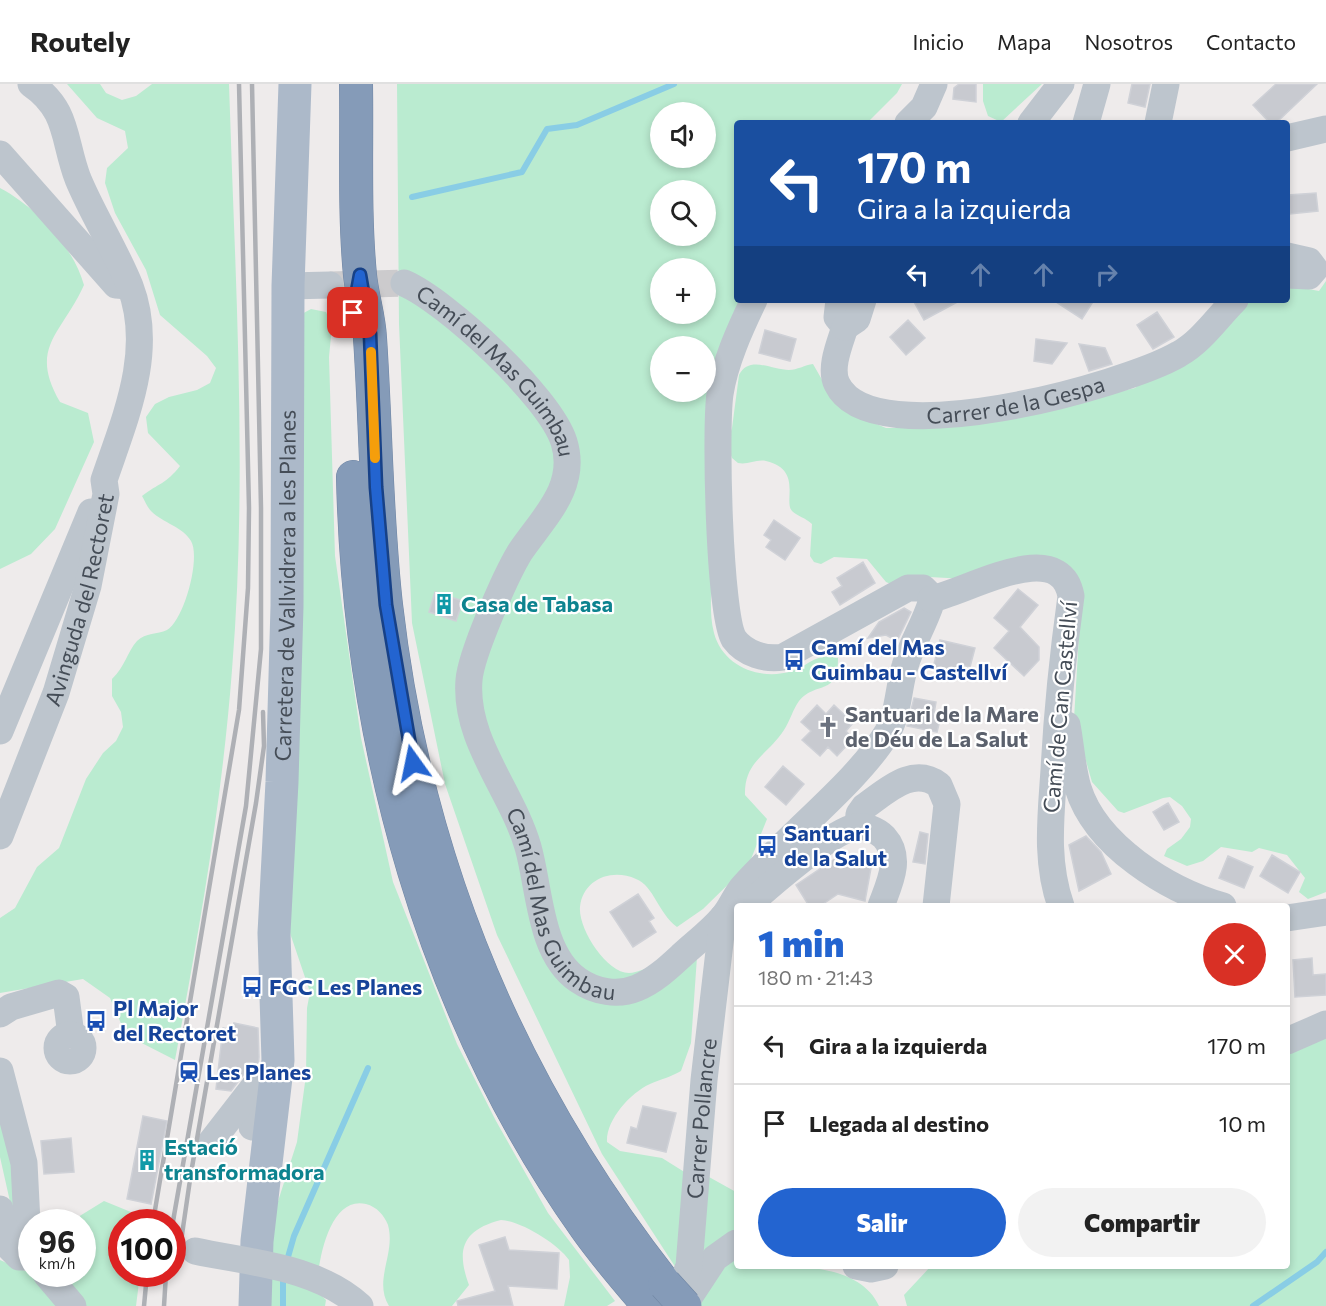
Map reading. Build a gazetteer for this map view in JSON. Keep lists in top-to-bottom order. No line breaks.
{"streets":{"main road":["Carretera de Vallvidrera a les Planes"],"street":["Camí del Mas Guimbau","Carrer de la Gespa","Avinguda del Rectoret","Camí de Can Castellví","Carrer Pollancre"]},"crossings":[["Camí del Mas Guimbau","Camí de Can Castellví"]],"places":{"building":["Casa de Tabasa","Estació transformadora"],"bus stop":["Camí del Mas Guimbau - Castellví","Santuari de la Salut","FGC Les Planes","Pl Major del Rectoret"],"church":["Santuari de la Mare de Déu de La Salut"],"station":["Les Planes"]},"page":{"header":"Routely","nav":["Inicio","Mapa","Nosotros","Contacto"],"map_buttons":["+","−"],"turn":["170 m","Gira a la izquierda"],"heading":["1 min","180 m · 21:43"],"list":[{"name":"Gira a la izquierda","value":"170 m"},{"name":"Llegada al destino","value":"10 m"}],"buttons":["Salir","Compartir"],"speed":"96 km/h","limit":"100"}}
